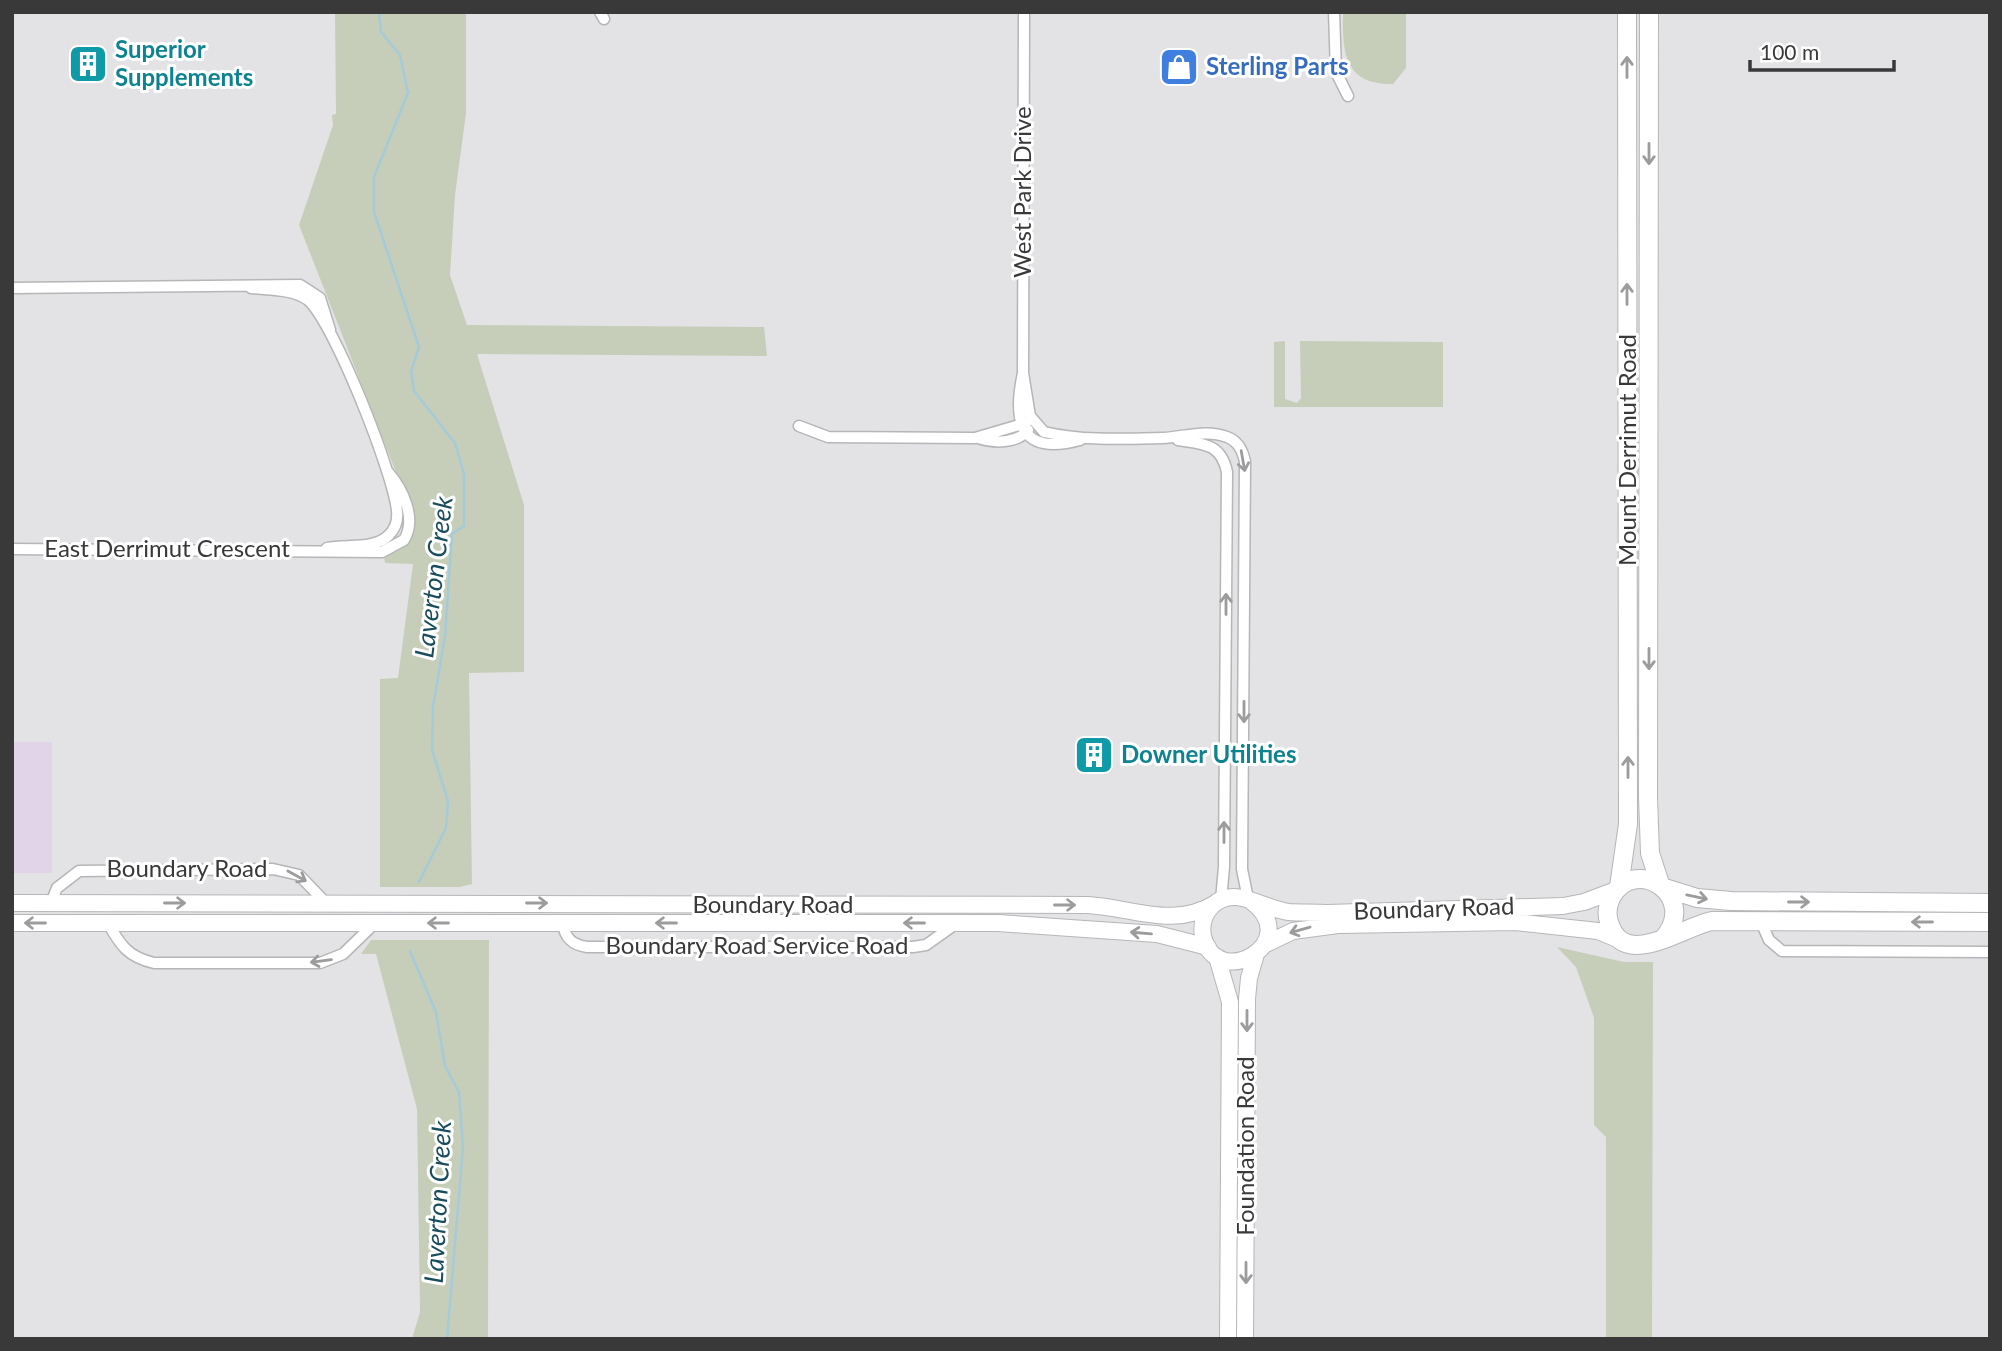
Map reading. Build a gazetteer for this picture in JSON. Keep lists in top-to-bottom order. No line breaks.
{"streets":{"main road":["Mount Derrimut Road","Boundary Road","Foundation Road"],"street":["West Park Drive","East Derrimut Crescent","Boundary Road Service Road"]},"crossings":[["Mount Derrimut Road","Boundary Road"],["Boundary Road","Boundary Road Service Road"],["Boundary Road","Foundation Road"]],"water":["Laverton Creek"],"places":{"building":["Superior Supplements","Downer Utilities"],"shop":["Sterling Parts"]},"scale_bar":"100 m"}
